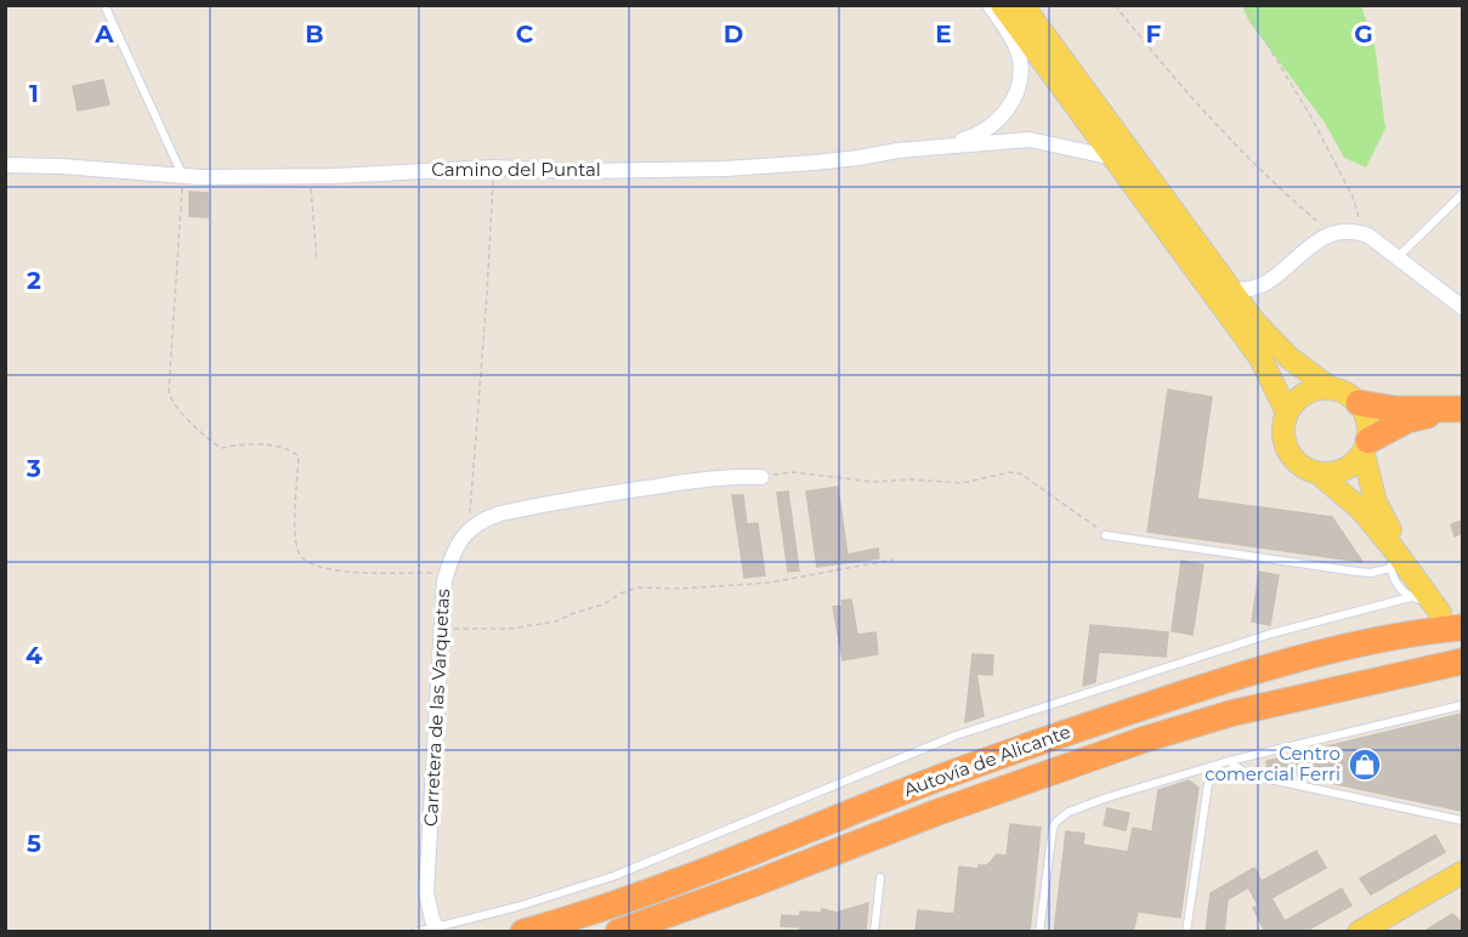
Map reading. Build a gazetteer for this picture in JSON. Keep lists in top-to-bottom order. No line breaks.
{"streets":{"highway":["Autovía de Alicante"],"street":["Camino del Puntal","Carretera de las Varquetas"]},"places":{"shop":["Centro comercial Ferri"]},"grid":{"columns":["A","B","C","D","E","F","G"],"rows":["1","2","3","4","5"]}}
